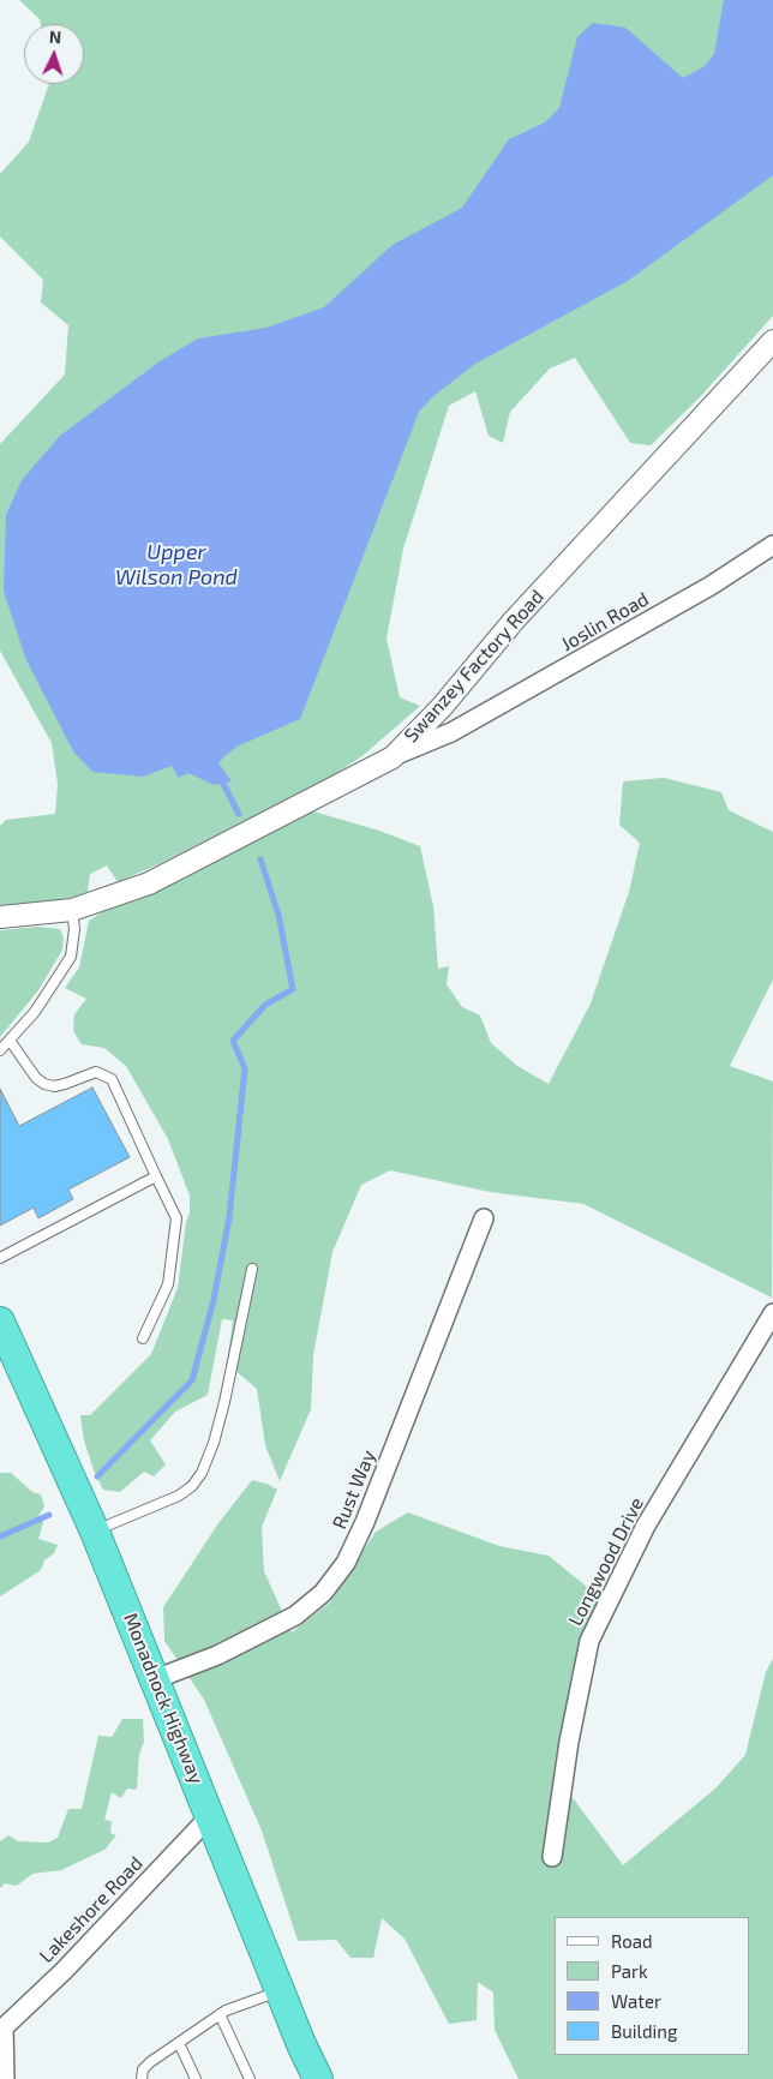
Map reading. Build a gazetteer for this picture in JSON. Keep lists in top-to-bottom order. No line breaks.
{"streets":{"highway":["Monadnock Highway"],"street":["Joslin Road","Swanzey Factory Road","Rust Way","Longwood Drive","Lakeshore Road"]},"crossings":[["Joslin Road","Swanzey Factory Road"],["Rust Way","Monadnock Highway"],["Monadnock Highway","Lakeshore Road"]],"water":["Upper Wilson Pond"],"legend":["Road","Park","Water","Building"],"north":"top"}
